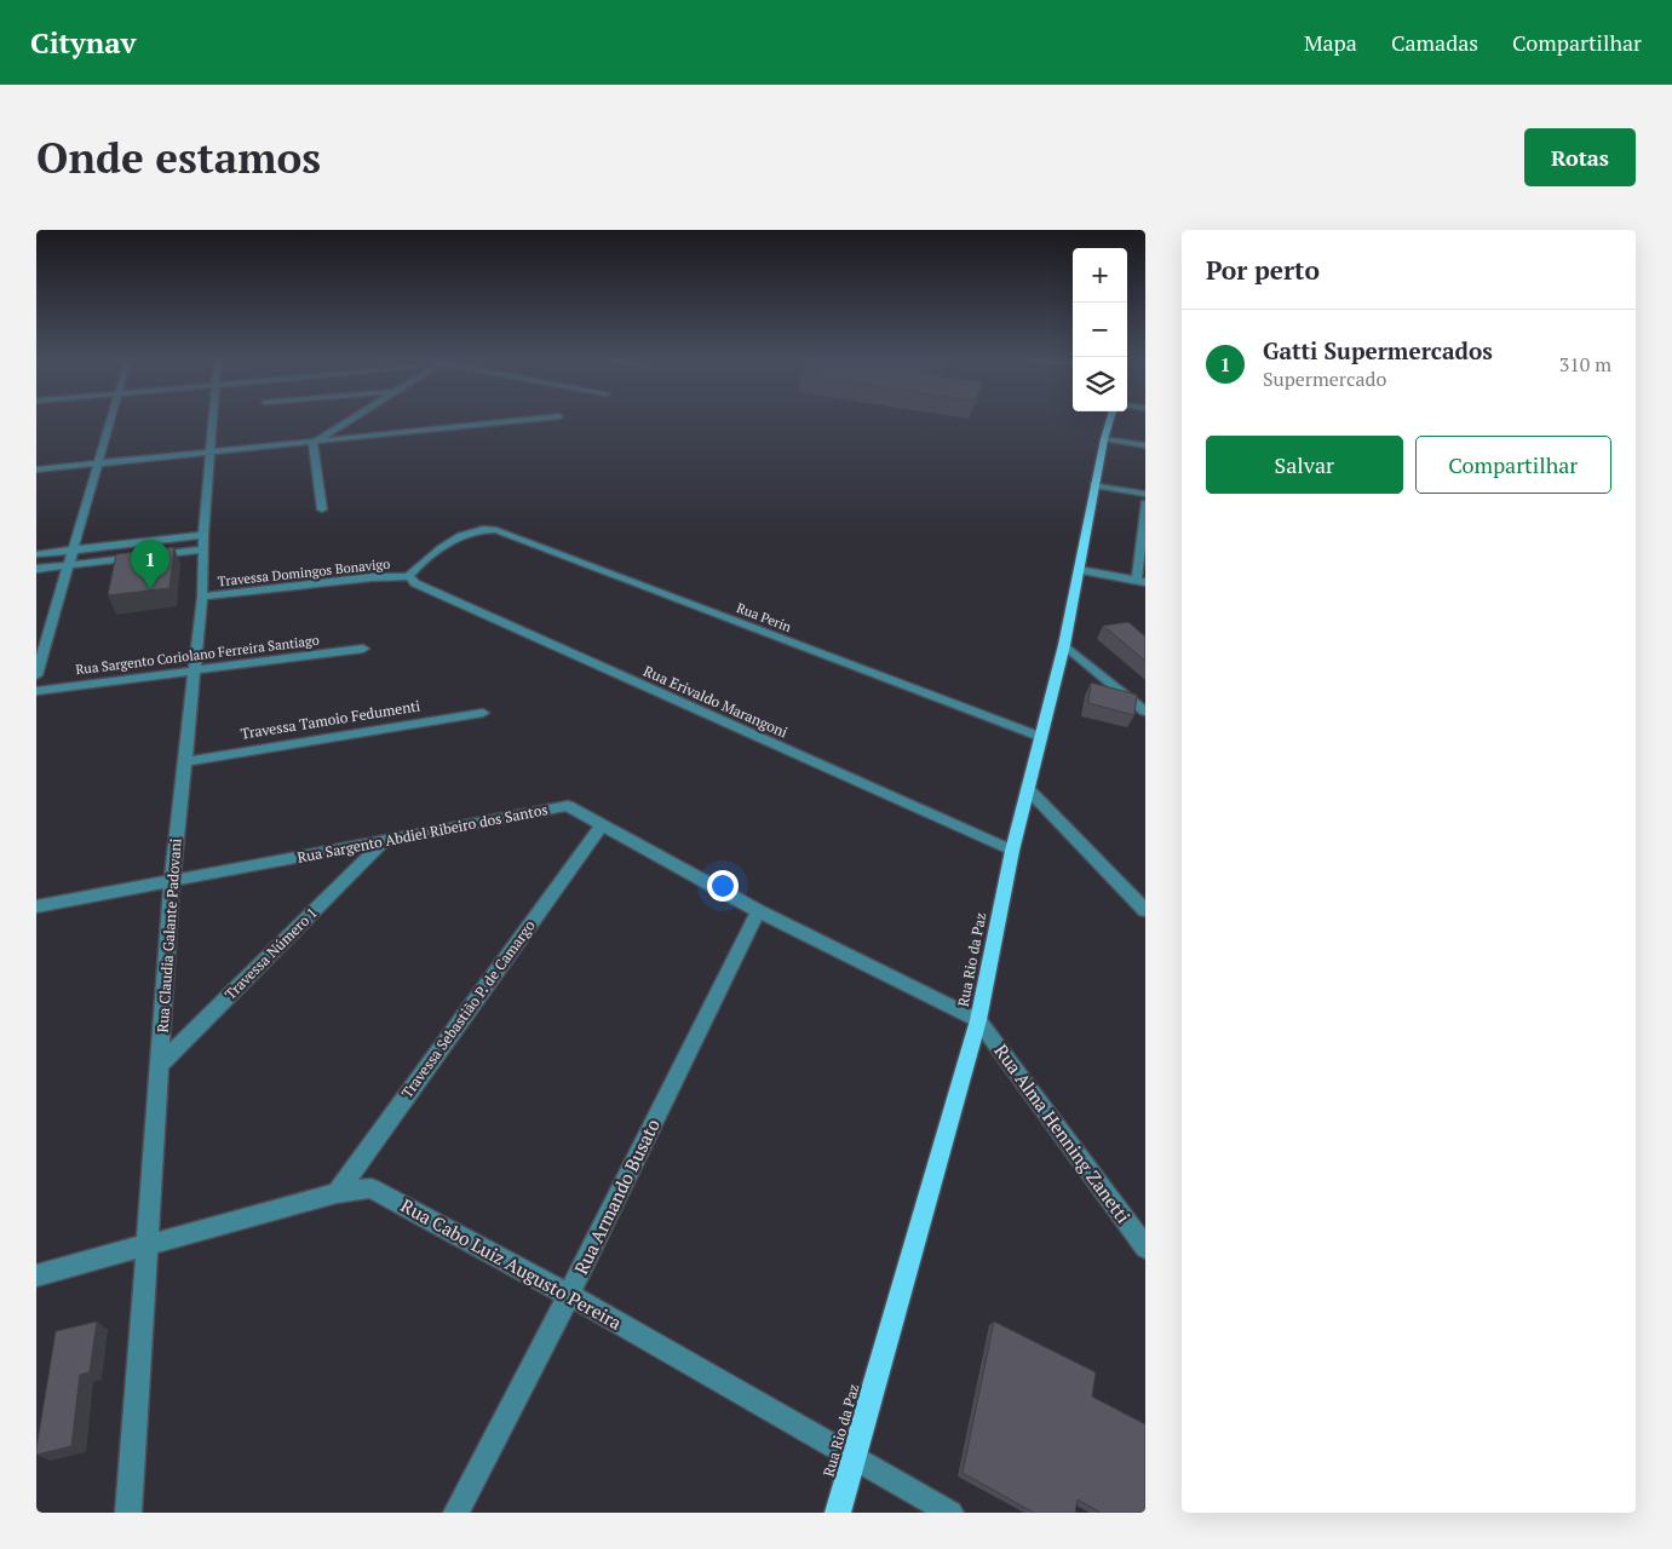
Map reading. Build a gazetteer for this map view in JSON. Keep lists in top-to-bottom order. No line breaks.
{"streets":{"main road":["Rua Rio da Paz"],"street":["Travessa Domingos Bonavigo","Rua Perin","Rua Sargento Coriolano Ferreira Santiago","Rua Erivaldo Marangoni","Travessa Tamoio Fedumenti","Rua Sargento Abdiel Ribeiro dos Santos","Rua Claudia Galante Padovani","Travessa Número 1","Travessa Sebastião P. de Camargo","Rua Alma Henning Zanetti","Rua Armando Busato","Rua Cabo Luiz Augusto Pereira"]},"crossings":[["Travessa Domingos Bonavigo","Rua Perin"],["Travessa Domingos Bonavigo","Rua Erivaldo Marangoni"],["Travessa Domingos Bonavigo","Rua Claudia Galante Padovani"],["Rua Perin","Rua Erivaldo Marangoni"],["Rua Perin","Rua Rio da Paz"],["Rua Sargento Coriolano Ferreira Santiago","Rua Claudia Galante Padovani"],["Rua Erivaldo Marangoni","Rua Rio da Paz"],["Travessa Tamoio Fedumenti","Rua Claudia Galante Padovani"],["Rua Sargento Abdiel Ribeiro dos Santos","Rua Claudia Galante Padovani"],["Rua Sargento Abdiel Ribeiro dos Santos","Travessa Número 1"],["Rua Sargento Abdiel Ribeiro dos Santos","Rua Rio da Paz"],["Rua Sargento Abdiel Ribeiro dos Santos","Travessa Sebastião P. de Camargo"],["Rua Sargento Abdiel Ribeiro dos Santos","Rua Alma Henning Zanetti"],["Rua Sargento Abdiel Ribeiro dos Santos","Rua Armando Busato"],["Rua Claudia Galante Padovani","Travessa Número 1"],["Rua Claudia Galante Padovani","Rua Cabo Luiz Augusto Pereira"],["Rua Rio da Paz","Rua Alma Henning Zanetti"],["Rua Rio da Paz","Rua Cabo Luiz Augusto Pereira"],["Travessa Sebastião P. de Camargo","Rua Cabo Luiz Augusto Pereira"],["Rua Armando Busato","Rua Cabo Luiz Augusto Pereira"]],"page":{"header":"Citynav","nav":["Mapa","Camadas","Compartilhar"],"buttons":["Rotas",["Salvar","Compartilhar"]],"title":"Onde estamos","heading":"Por perto","map_buttons":["+","−"],"list":[{"mark":"1","name":"Gatti Supermercados","note":"Supermercado","value":"310 m"}],"pins":"1"}}
